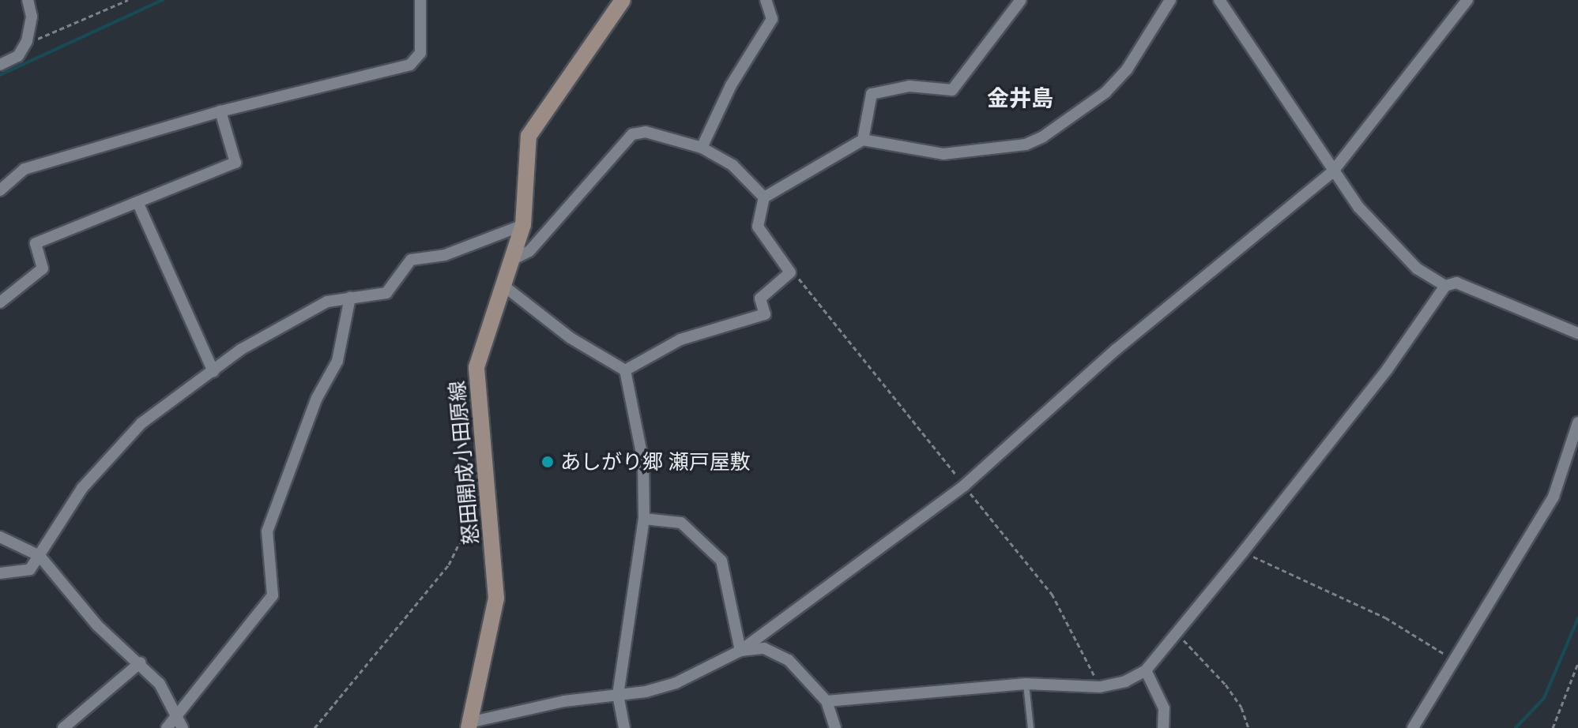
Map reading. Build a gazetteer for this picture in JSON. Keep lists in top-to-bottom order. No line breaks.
{"streets":{"main road":["怒田開成小田原線"]},"districts":["金井島"],"places":["あしがり郷 瀬戸屋敷"]}
